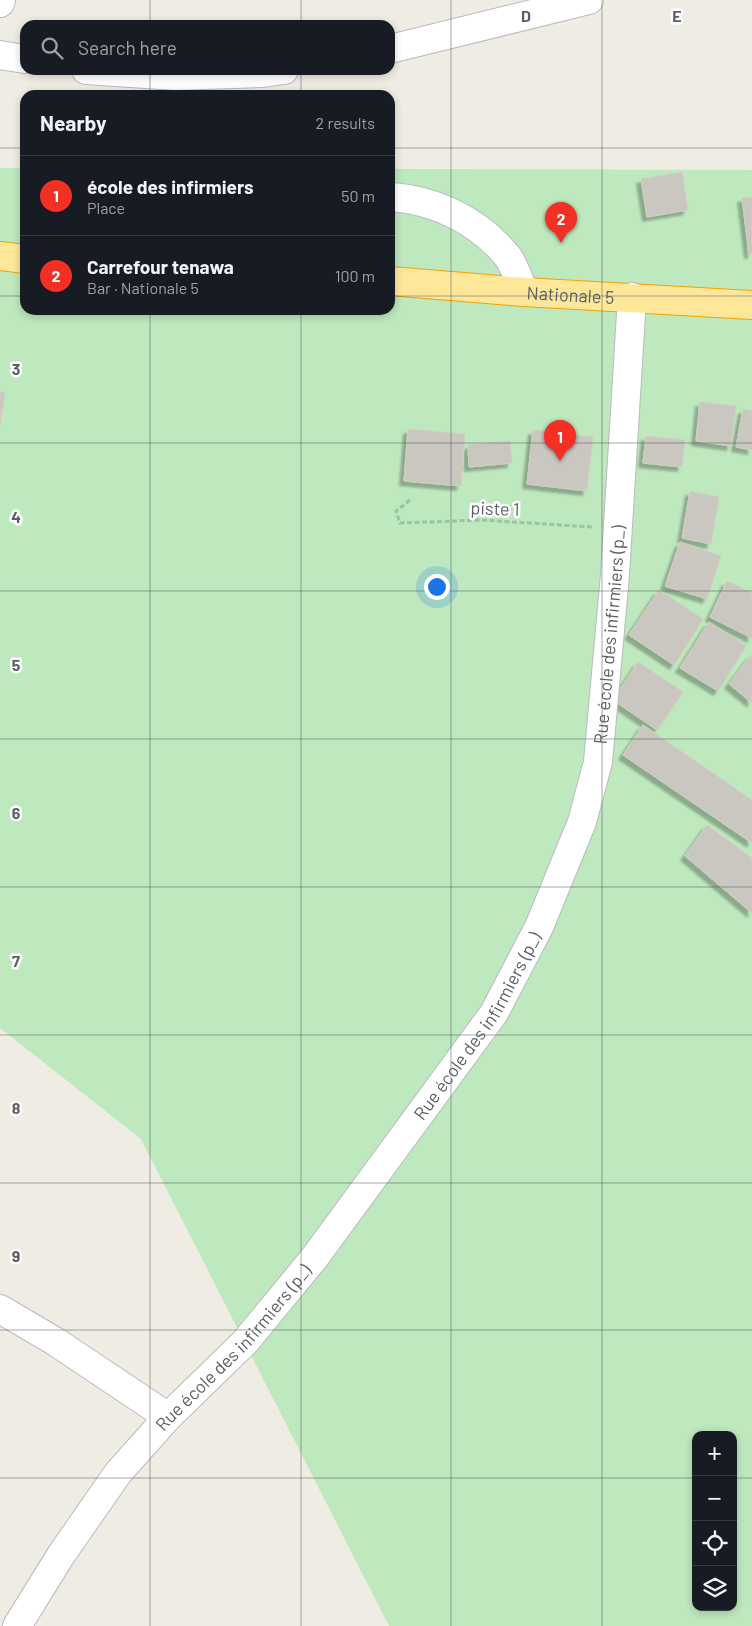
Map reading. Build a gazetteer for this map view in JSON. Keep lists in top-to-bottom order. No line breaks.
{"streets":{"highway":["Nationale 5"],"street":["Rue école des infirmiers (p_)"],"path":["piste 1"]},"crossings":[["Nationale 5","Rue école des infirmiers (p_)"],["piste 1","Rue école des infirmiers (p_)"]],"page":{"search":"Search here","heading":["Nearby","2 results"],"list":[{"mark":"1","name":"école des infirmiers","note":"Place","value":"50 m"},{"mark":"2","name":"Carrefour tenawa","note":"Bar · Nationale 5","value":"100 m"}],"pins":["2","1"],"map_buttons":["+","−"]},"grid":{"columns":["D","E"],"rows":["3","4","5","6","7","8","9"]}}
